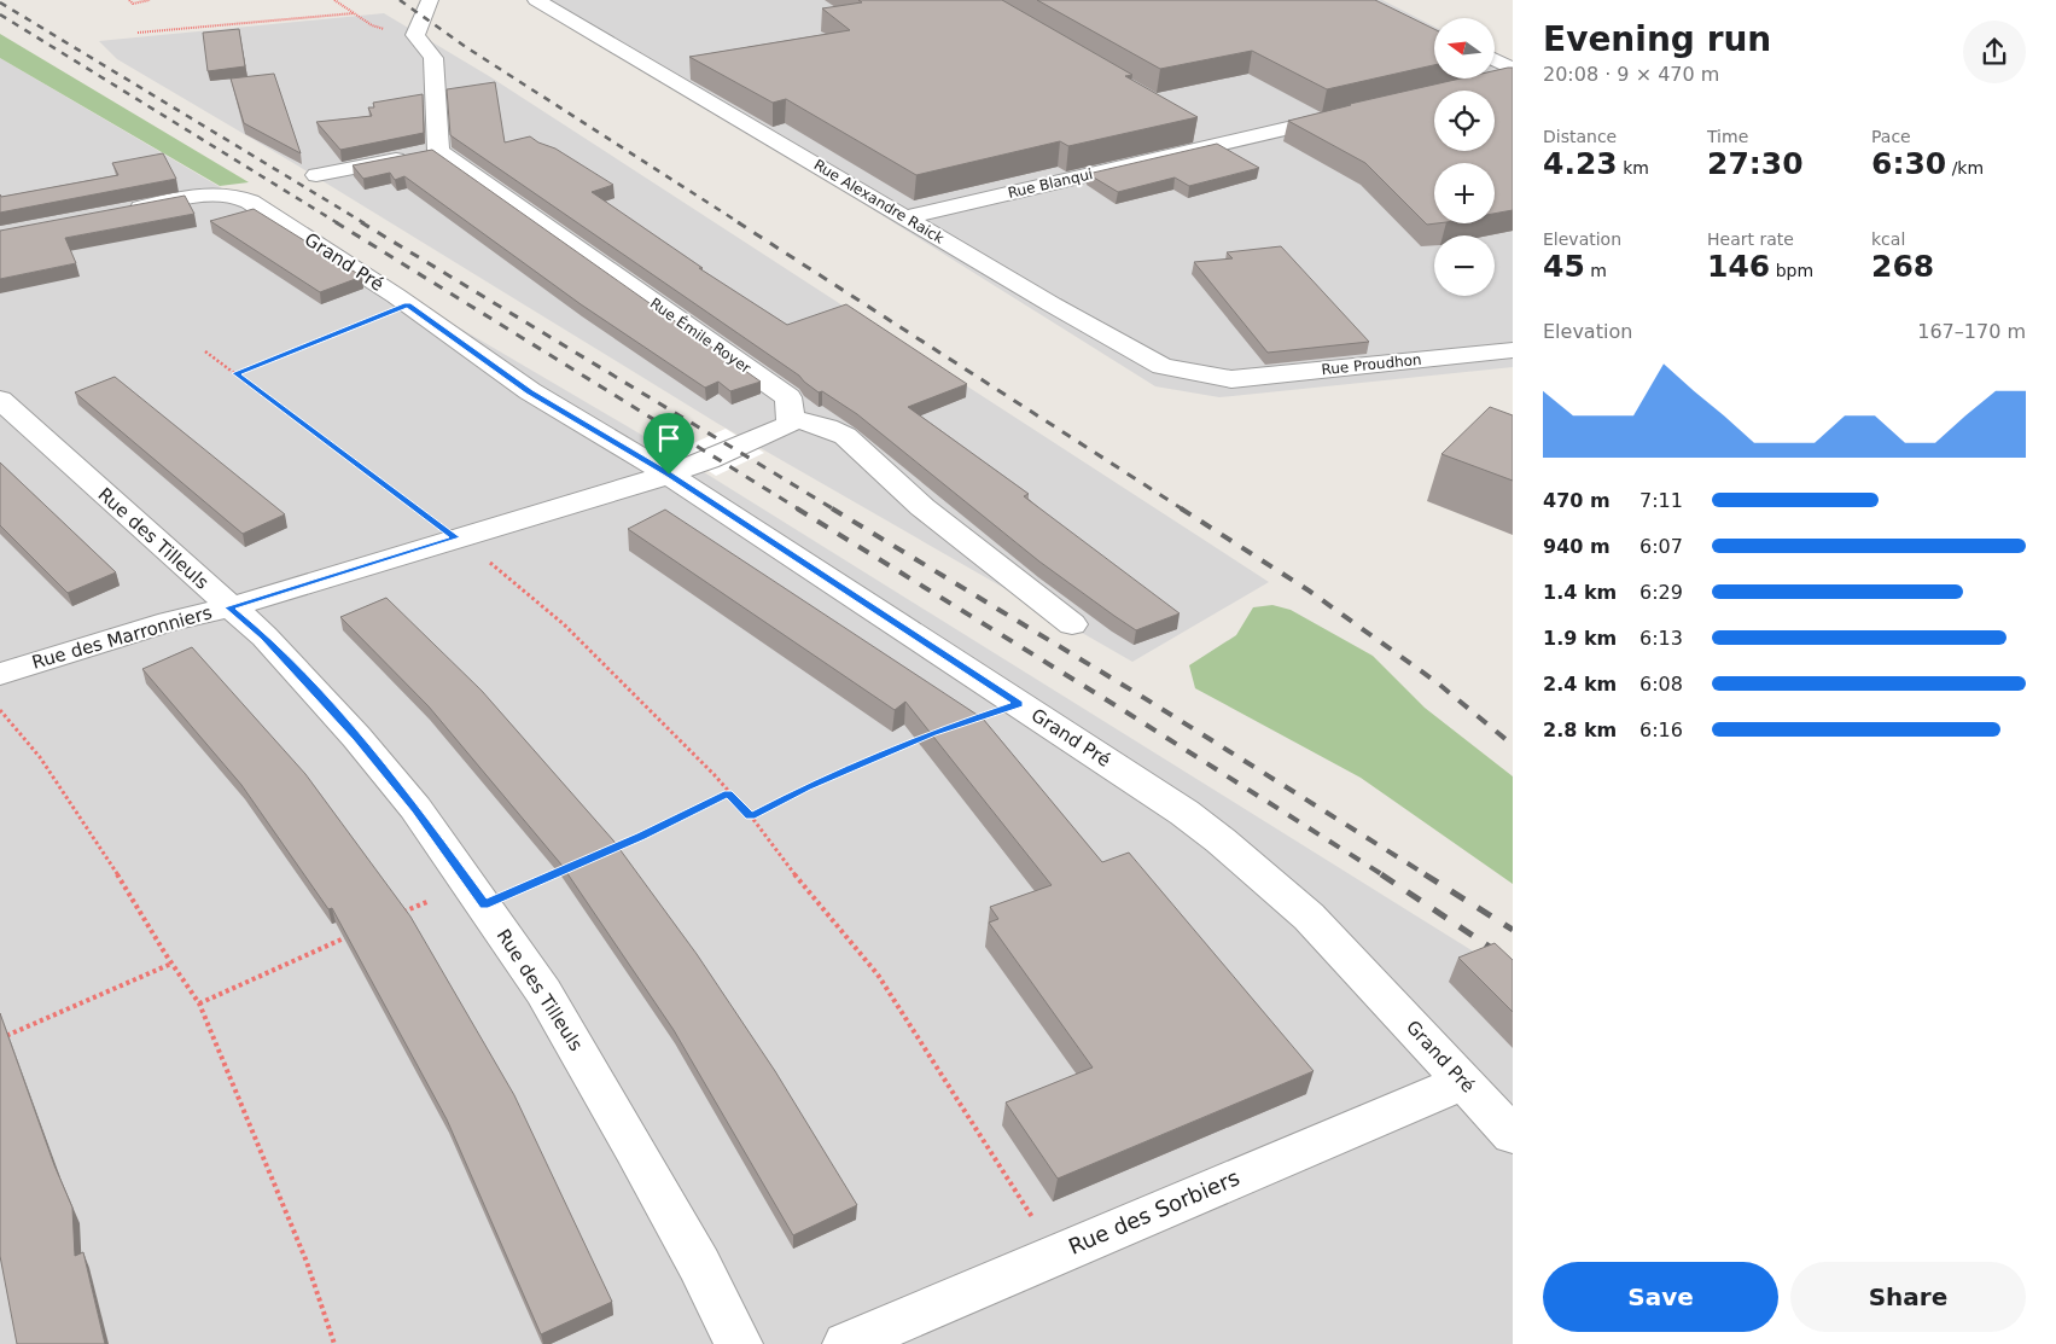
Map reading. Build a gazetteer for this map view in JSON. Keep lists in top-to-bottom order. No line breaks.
{"streets":{"street":["Rue Blanqui","Rue Alexandre Raick","Grand Pré","Rue Émile Royer","Rue Proudhon","Rue des Tilleuls","Rue des Marronniers","Rue des Sorbiers"]},"crossings":[["Rue Blanqui","Rue Alexandre Raick"],["Rue Alexandre Raick","Rue Proudhon"],["Grand Pré","Rue des Marronniers"],["Grand Pré","Rue des Sorbiers"],["Rue Émile Royer","Rue des Marronniers"],["Rue des Tilleuls","Rue des Marronniers"]],"north":"left","page":{"heading":["Evening run","20:08 · 9 × 470 m"],"map_buttons":["+","−"],"stats":[["Distance","4.23 km"],["Time","27:30"],["Pace","6:30 /km"],["Elevation","45 m"],["Heart rate","146 bpm"],["kcal","268"]],"chart":["Elevation","167–170 m"],"list":[{"name":"470 m","note":"7:11"},{"name":"940 m","note":"6:07"},{"name":"1.4 km","note":"6:29"},{"name":"1.9 km","note":"6:13"},{"name":"2.4 km","note":"6:08"},{"name":"2.8 km","note":"6:16"}],"buttons":["Save","Share"]}}
